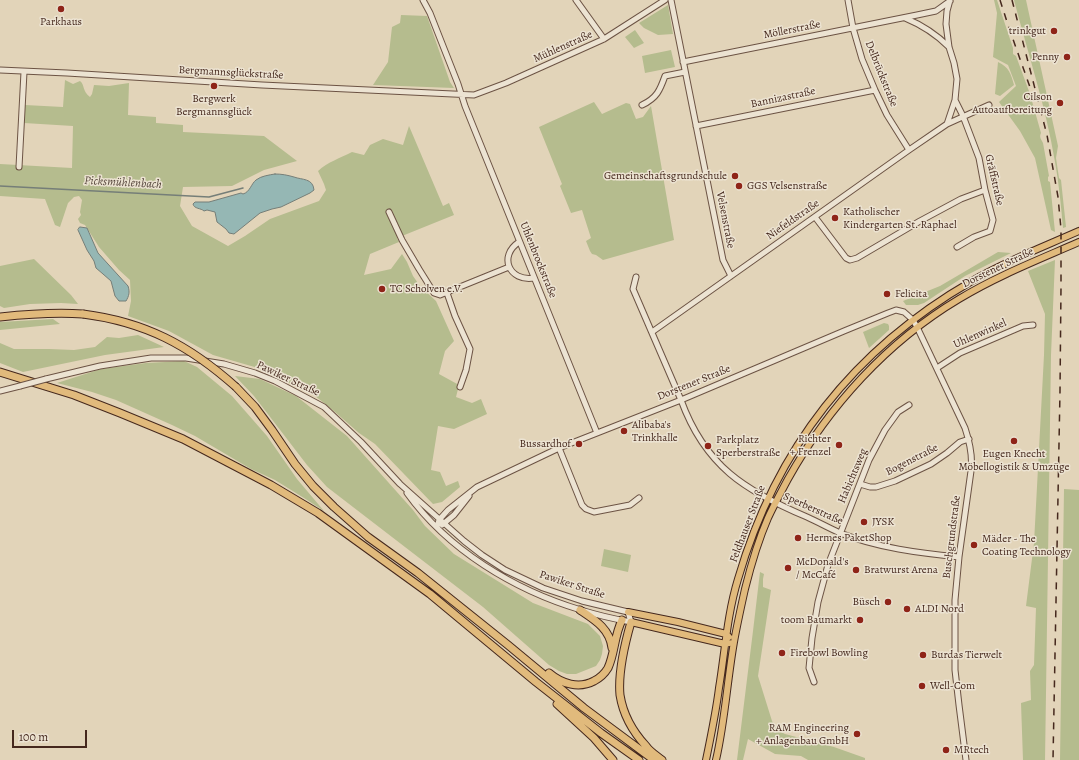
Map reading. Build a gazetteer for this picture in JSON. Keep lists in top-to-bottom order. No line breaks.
{"streets":{"main road":["Dorstener Straße","Pawiker Straße","Feldhauser Straße"],"street":["Möllerstraße","Mühlenstraße","Bergmannsglückstraße","Delbrückstraße","Bannizastraße","Gräffstraße","Velsenstraße","Niefeldstraße","Uhlenbrockstraße","Uhlenwinkel","Bogenstraße","Habichtsweg","Sperberstraße","Buschgrundstraße"]},"crossings":[["Möllerstraße","Delbrückstraße"],["Möllerstraße","Velsenstraße"],["Mühlenstraße","Bergmannsglückstraße"],["Mühlenstraße","Uhlenbrockstraße"],["Bergmannsglückstraße","Uhlenbrockstraße"],["Delbrückstraße","Bannizastraße"],["Delbrückstraße","Niefeldstraße"],["Bannizastraße","Velsenstraße"],["Gräffstraße","Niefeldstraße"],["Velsenstraße","Niefeldstraße"],["Uhlenbrockstraße","Dorstener Straße"],["Dorstener Straße","Pawiker Straße"],["Dorstener Straße","Sperberstraße"],["Dorstener Straße","Feldhauser Straße"],["Dorstener Straße","Buschgrundstraße"],["Uhlenwinkel","Buschgrundstraße"],["Pawiker Straße","Feldhauser Straße"],["Bogenstraße","Habichtsweg"],["Bogenstraße","Buschgrundstraße"],["Habichtsweg","Sperberstraße"],["Sperberstraße","Feldhauser Straße"],["Sperberstraße","Buschgrundstraße"],["Feldhauser Straße","Buschgrundstraße"]],"water":["Picksmühlenbach"],"places":["Parkhaus","trinkgut","Penny","Bergwerk Bergmannsglück","Cilson Autoaufbereitung","Gemeinschaftsgrundschule","GGS Velsenstraße","Katholischer Kindergarten St. Raphael","TC Scholven e.V.","Felicita","Alibaba's Trinkhalle","Eugen Knecht Möbellogistik & Umzüge","Bussardhof","Richter + Frenzel","Parkplatz Sperberstraße","JYSK","Hermes PaketShop","Mäder - The Coating Technology","McDonald's / McCafé","Bratwurst Arena","Büsch","ALDI Nord","toom Baumarkt","Firebowl Bowling","Burdas Tierwelt","Well-Com","RAM Engineering + Anlagenbau GmbH","MRtech"],"scale_bar":"100 m"}
